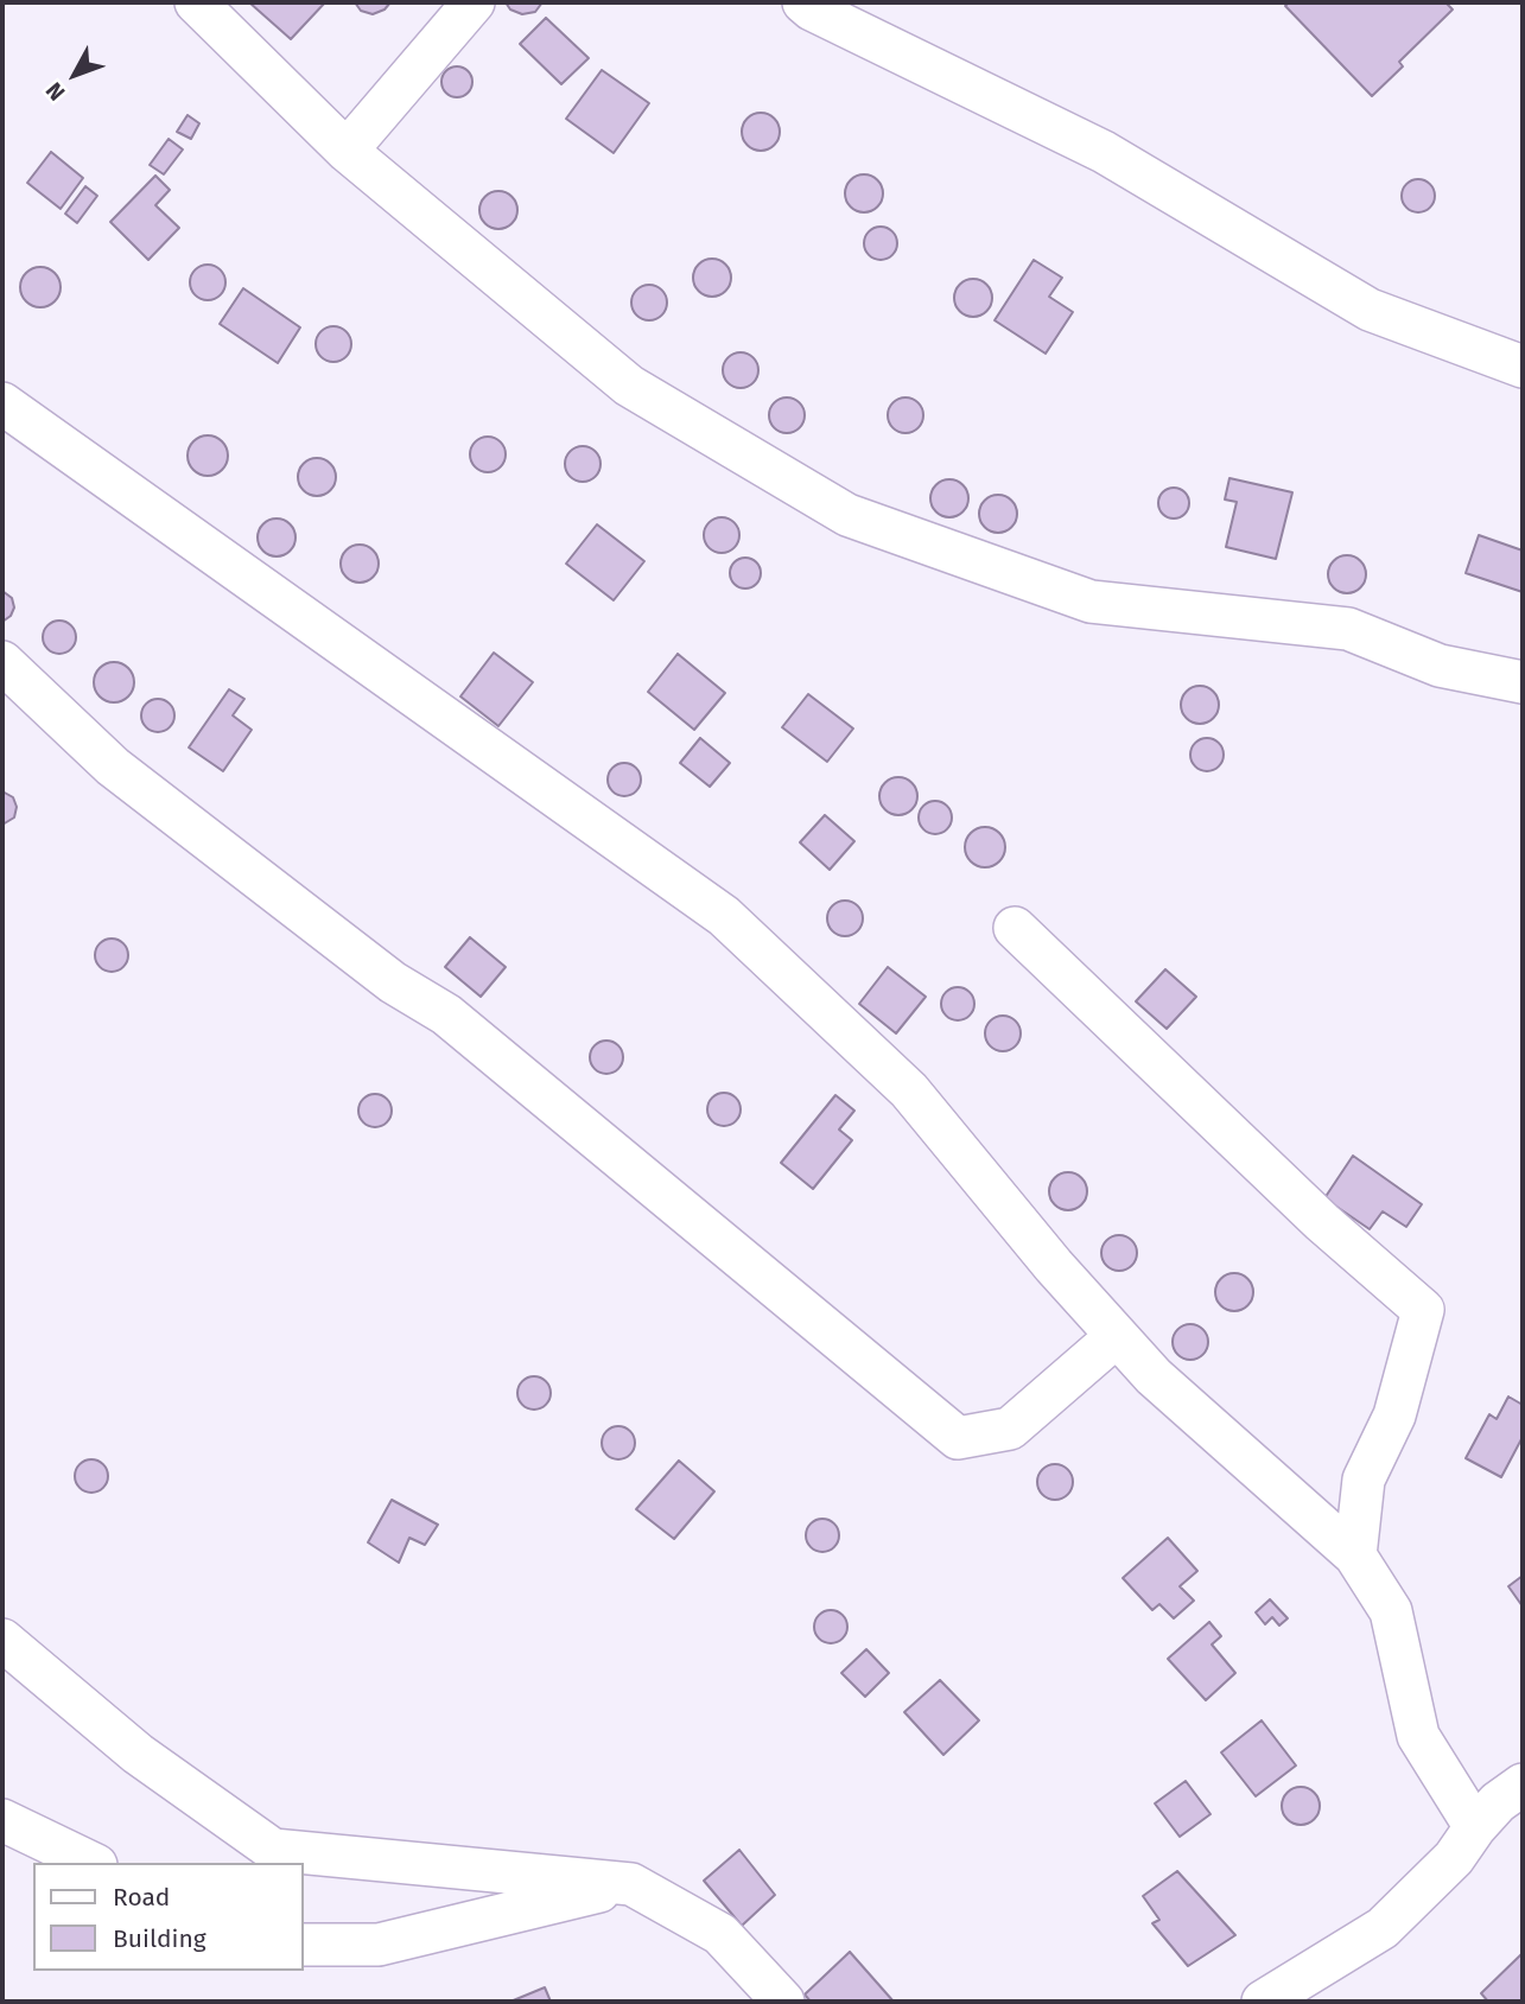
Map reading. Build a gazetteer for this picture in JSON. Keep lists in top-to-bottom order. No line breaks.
{"legend":["Road","Building"],"north":"bottom left"}
